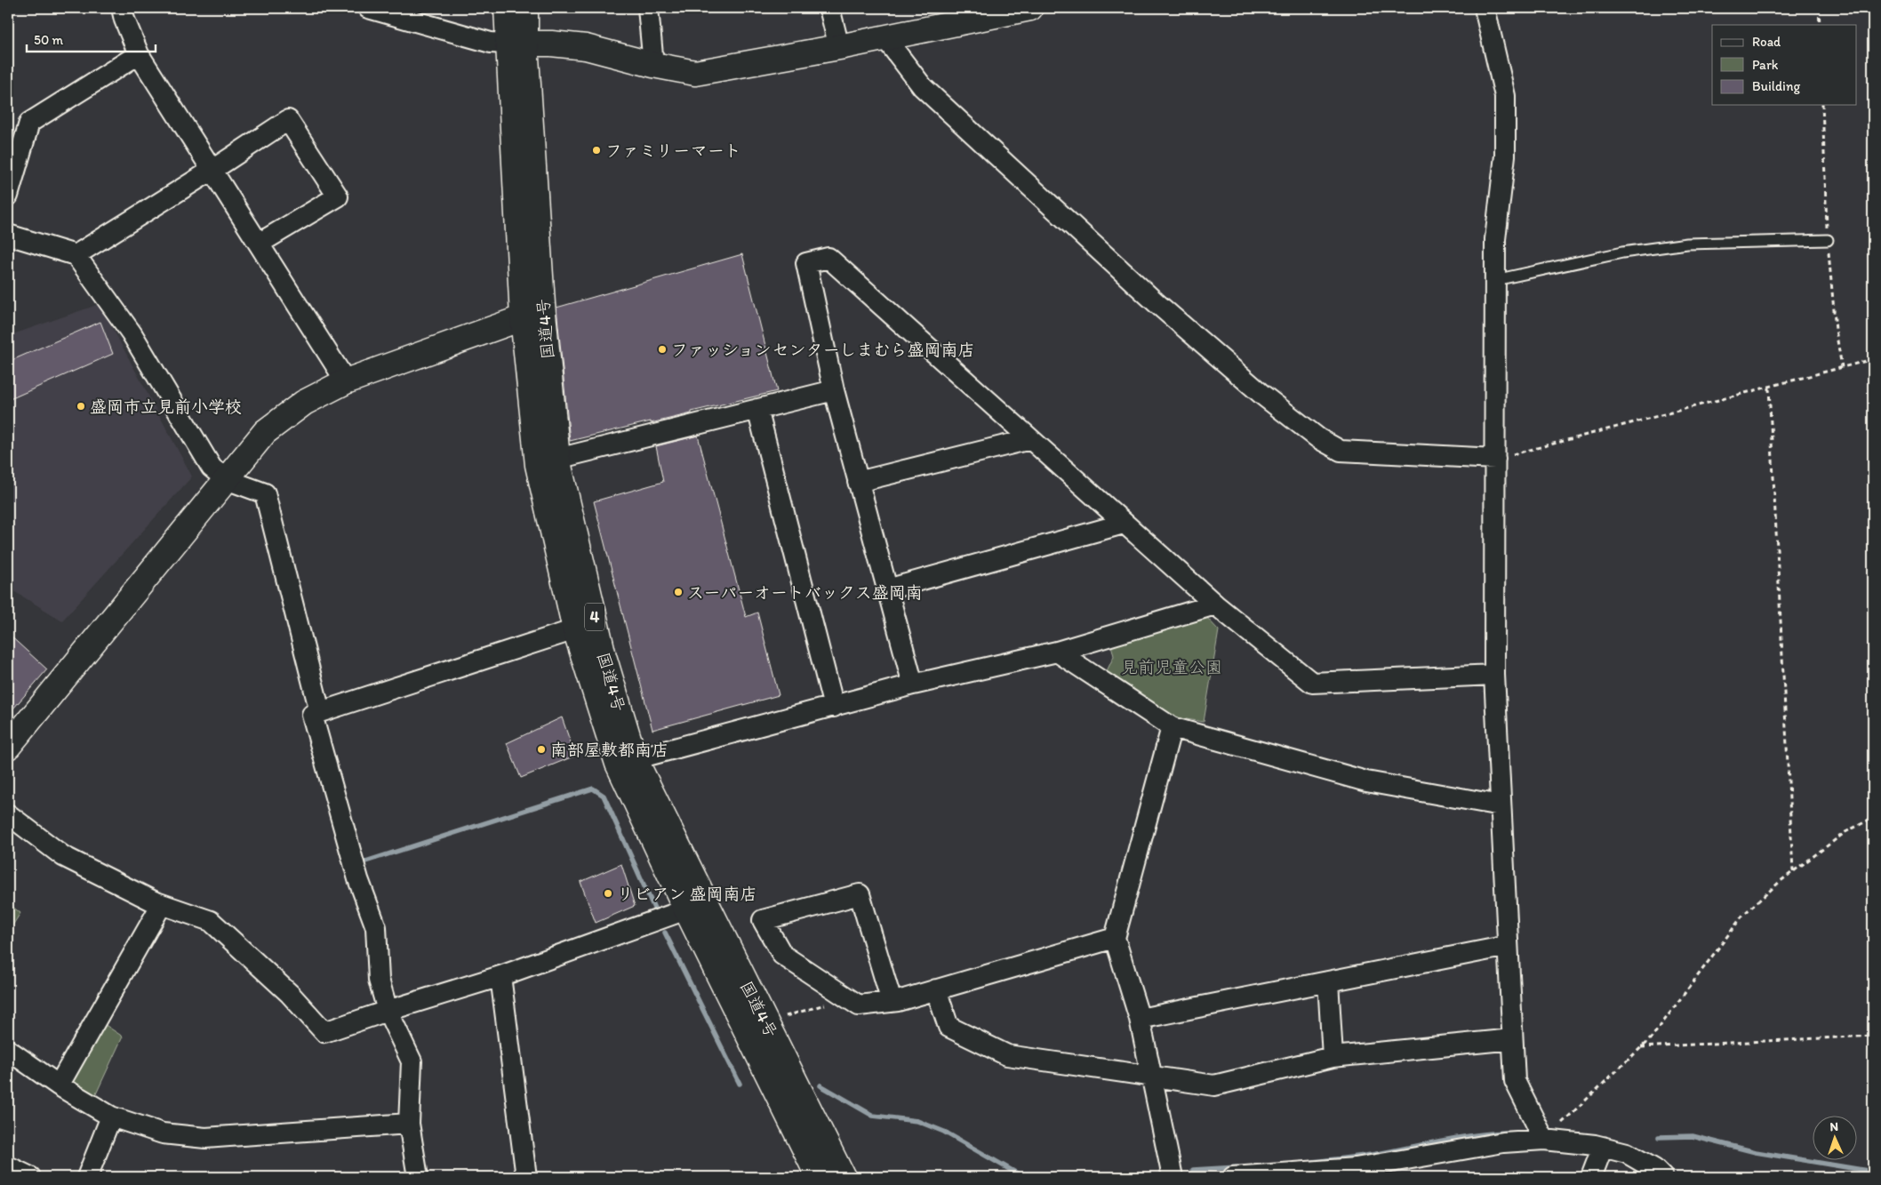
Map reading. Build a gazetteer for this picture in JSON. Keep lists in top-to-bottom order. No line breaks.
{"streets":{"main road":["国道4号","4"]},"parks":["見前児童公園"],"places":["ファミリーマート","ファッションセンターしまむら盛岡南店","盛岡市立見前小学校","スーパーオートバックス盛岡南","南部屋敷都南店","リビアン 盛岡南店"],"legend":["Road","Park","Building"],"scale_bar":"50 m","north":"top"}
